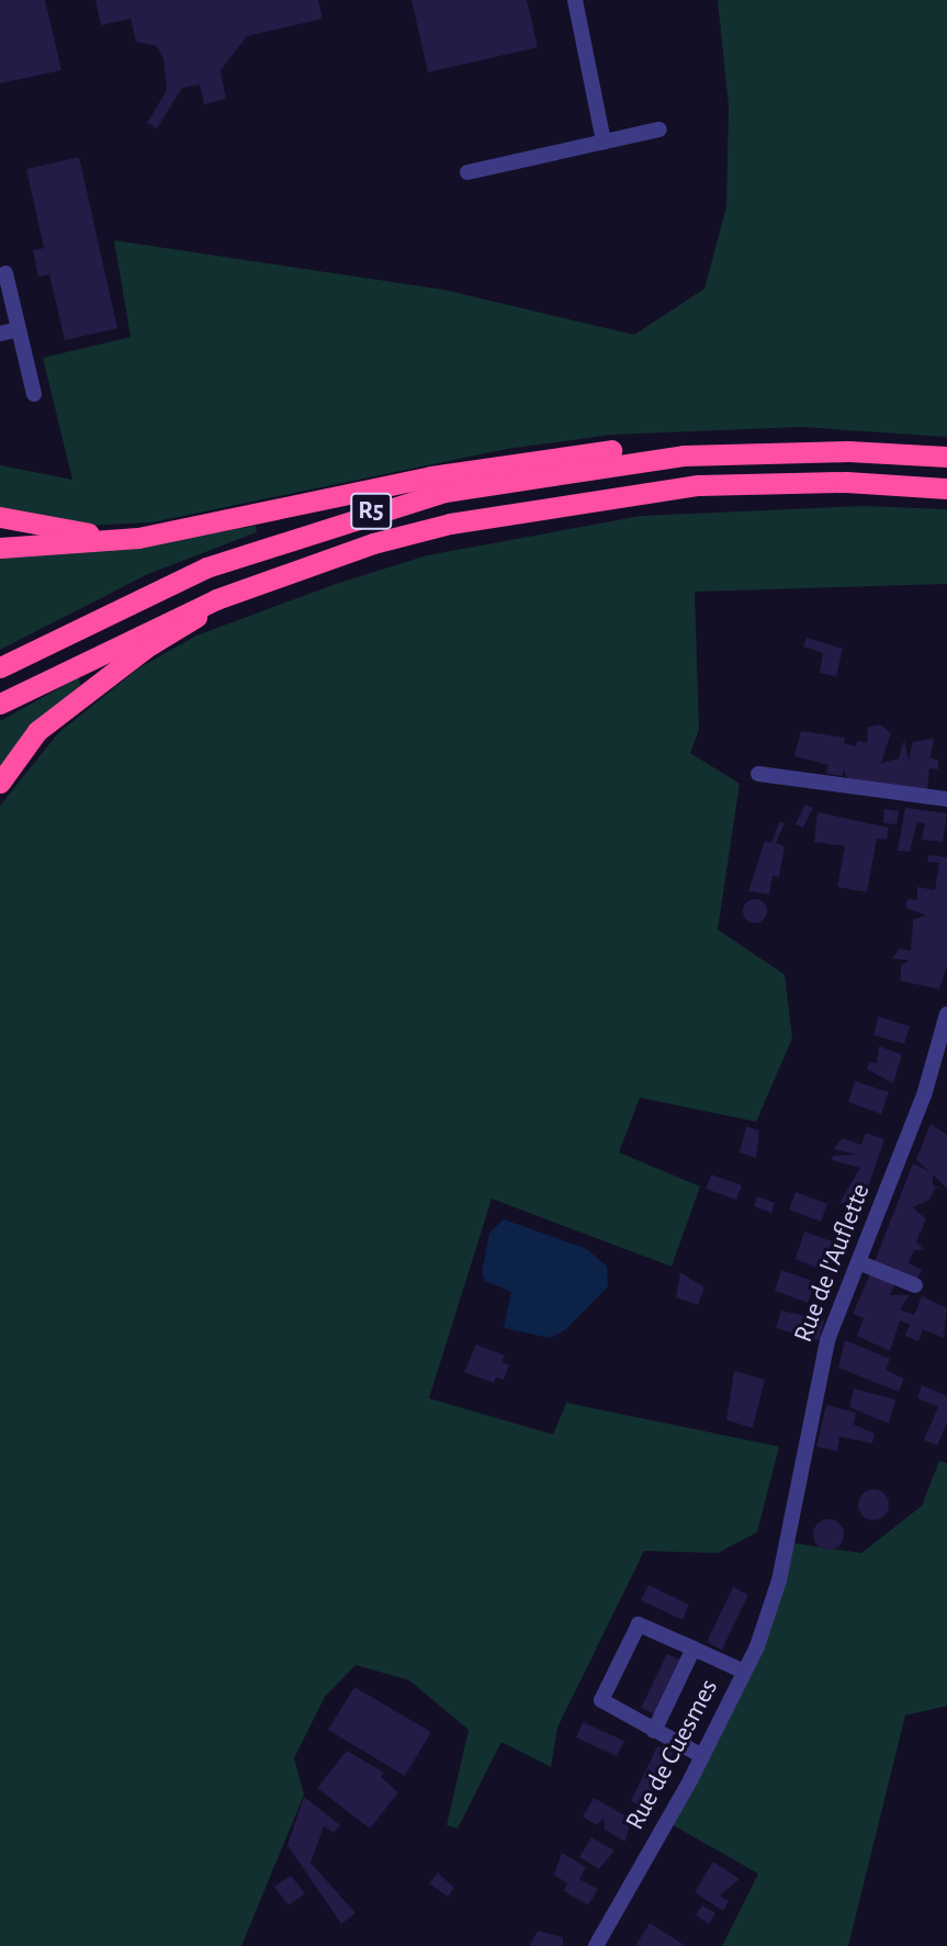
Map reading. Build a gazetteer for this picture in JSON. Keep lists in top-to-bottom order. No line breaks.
{"streets":{"highway":["R5"],"street":["Rue de l'Auflette","Rue de Cuesmes"]},"crossings":[["Rue de l'Auflette","Rue de Cuesmes"]]}
